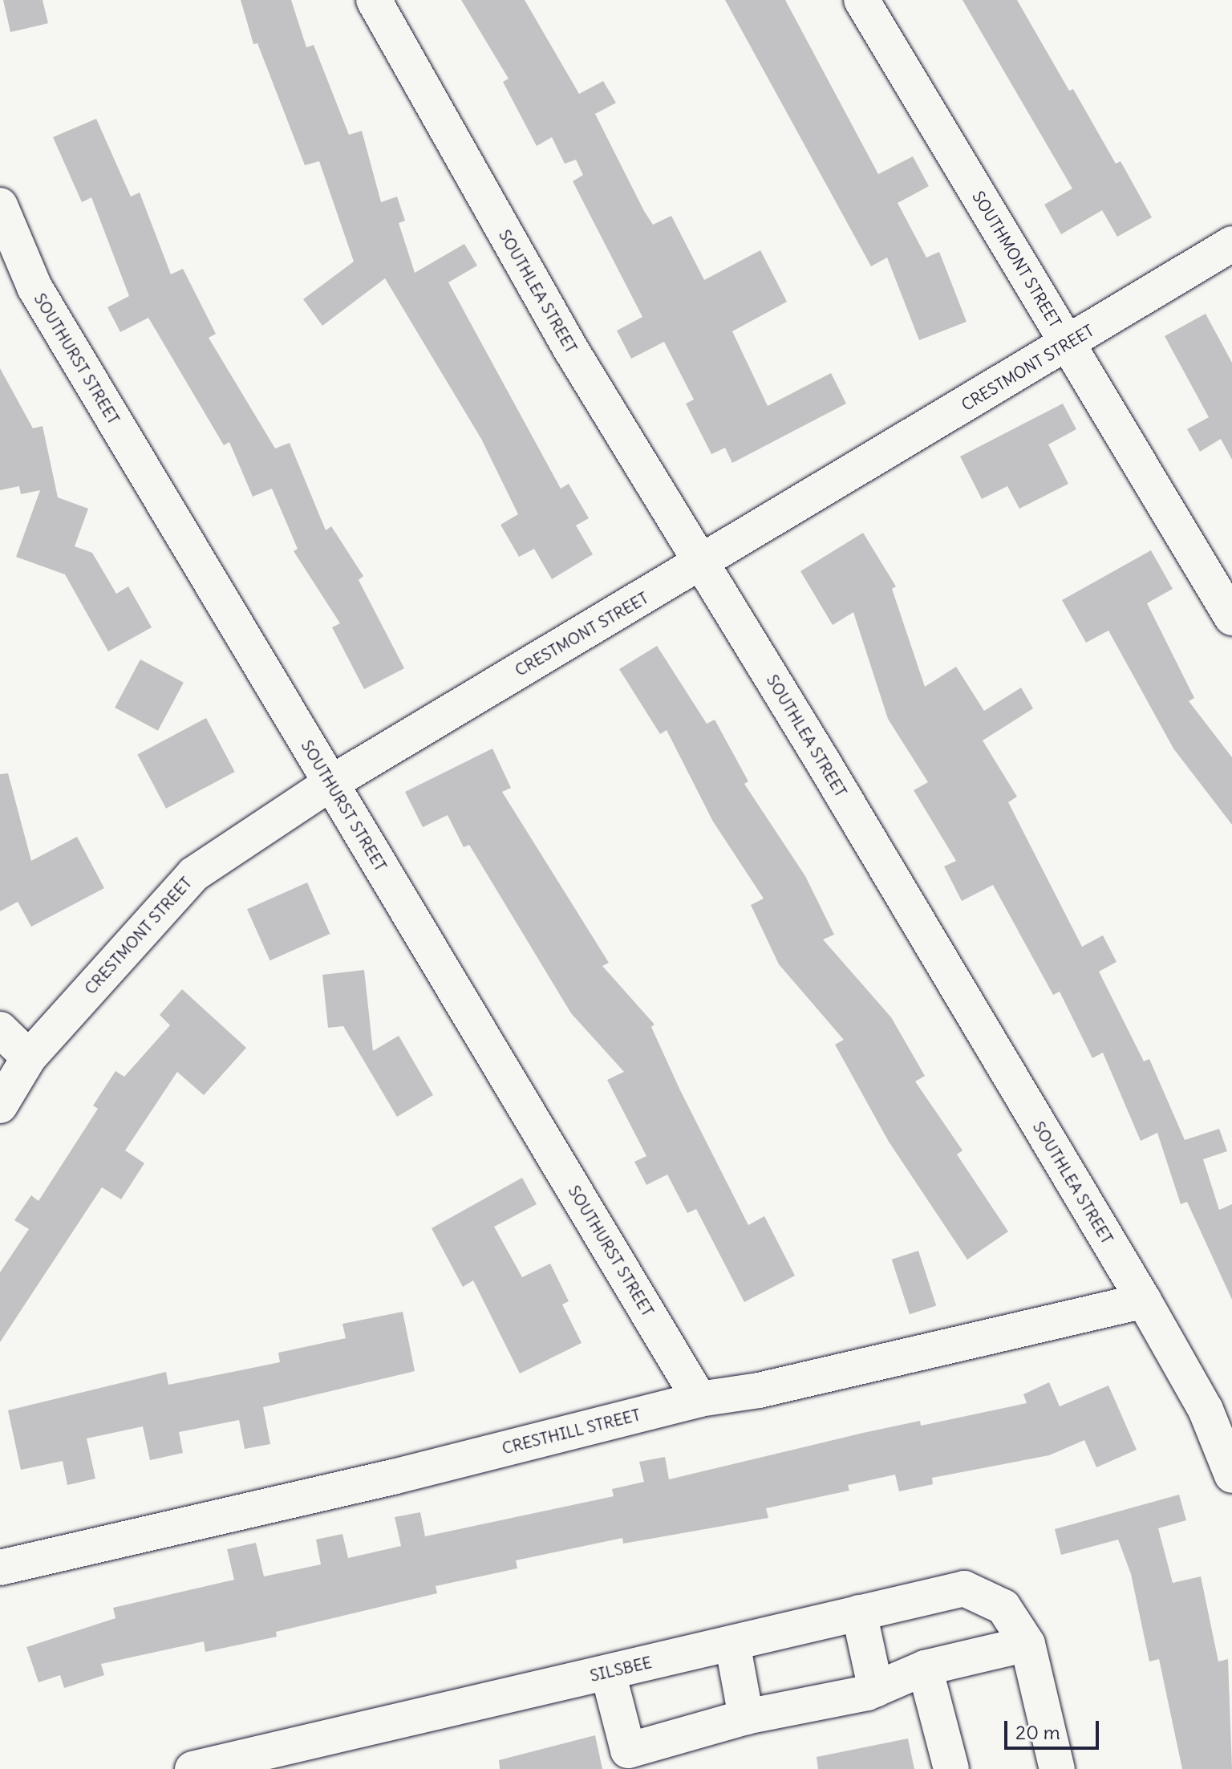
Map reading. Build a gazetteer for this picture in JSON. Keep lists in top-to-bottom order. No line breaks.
{"streets":{"street":["SOUTHMONT STREET","SOUTHLEA STREET","SOUTHURST STREET","CRESTMONT STREET","CRESTHILL STREET","SILSBEE"]},"crossings":[["SOUTHMONT STREET","CRESTMONT STREET"],["SOUTHLEA STREET","CRESTMONT STREET"],["SOUTHLEA STREET","CRESTHILL STREET"],["SOUTHURST STREET","CRESTMONT STREET"],["SOUTHURST STREET","CRESTHILL STREET"]],"scale_bar":"20 m"}
